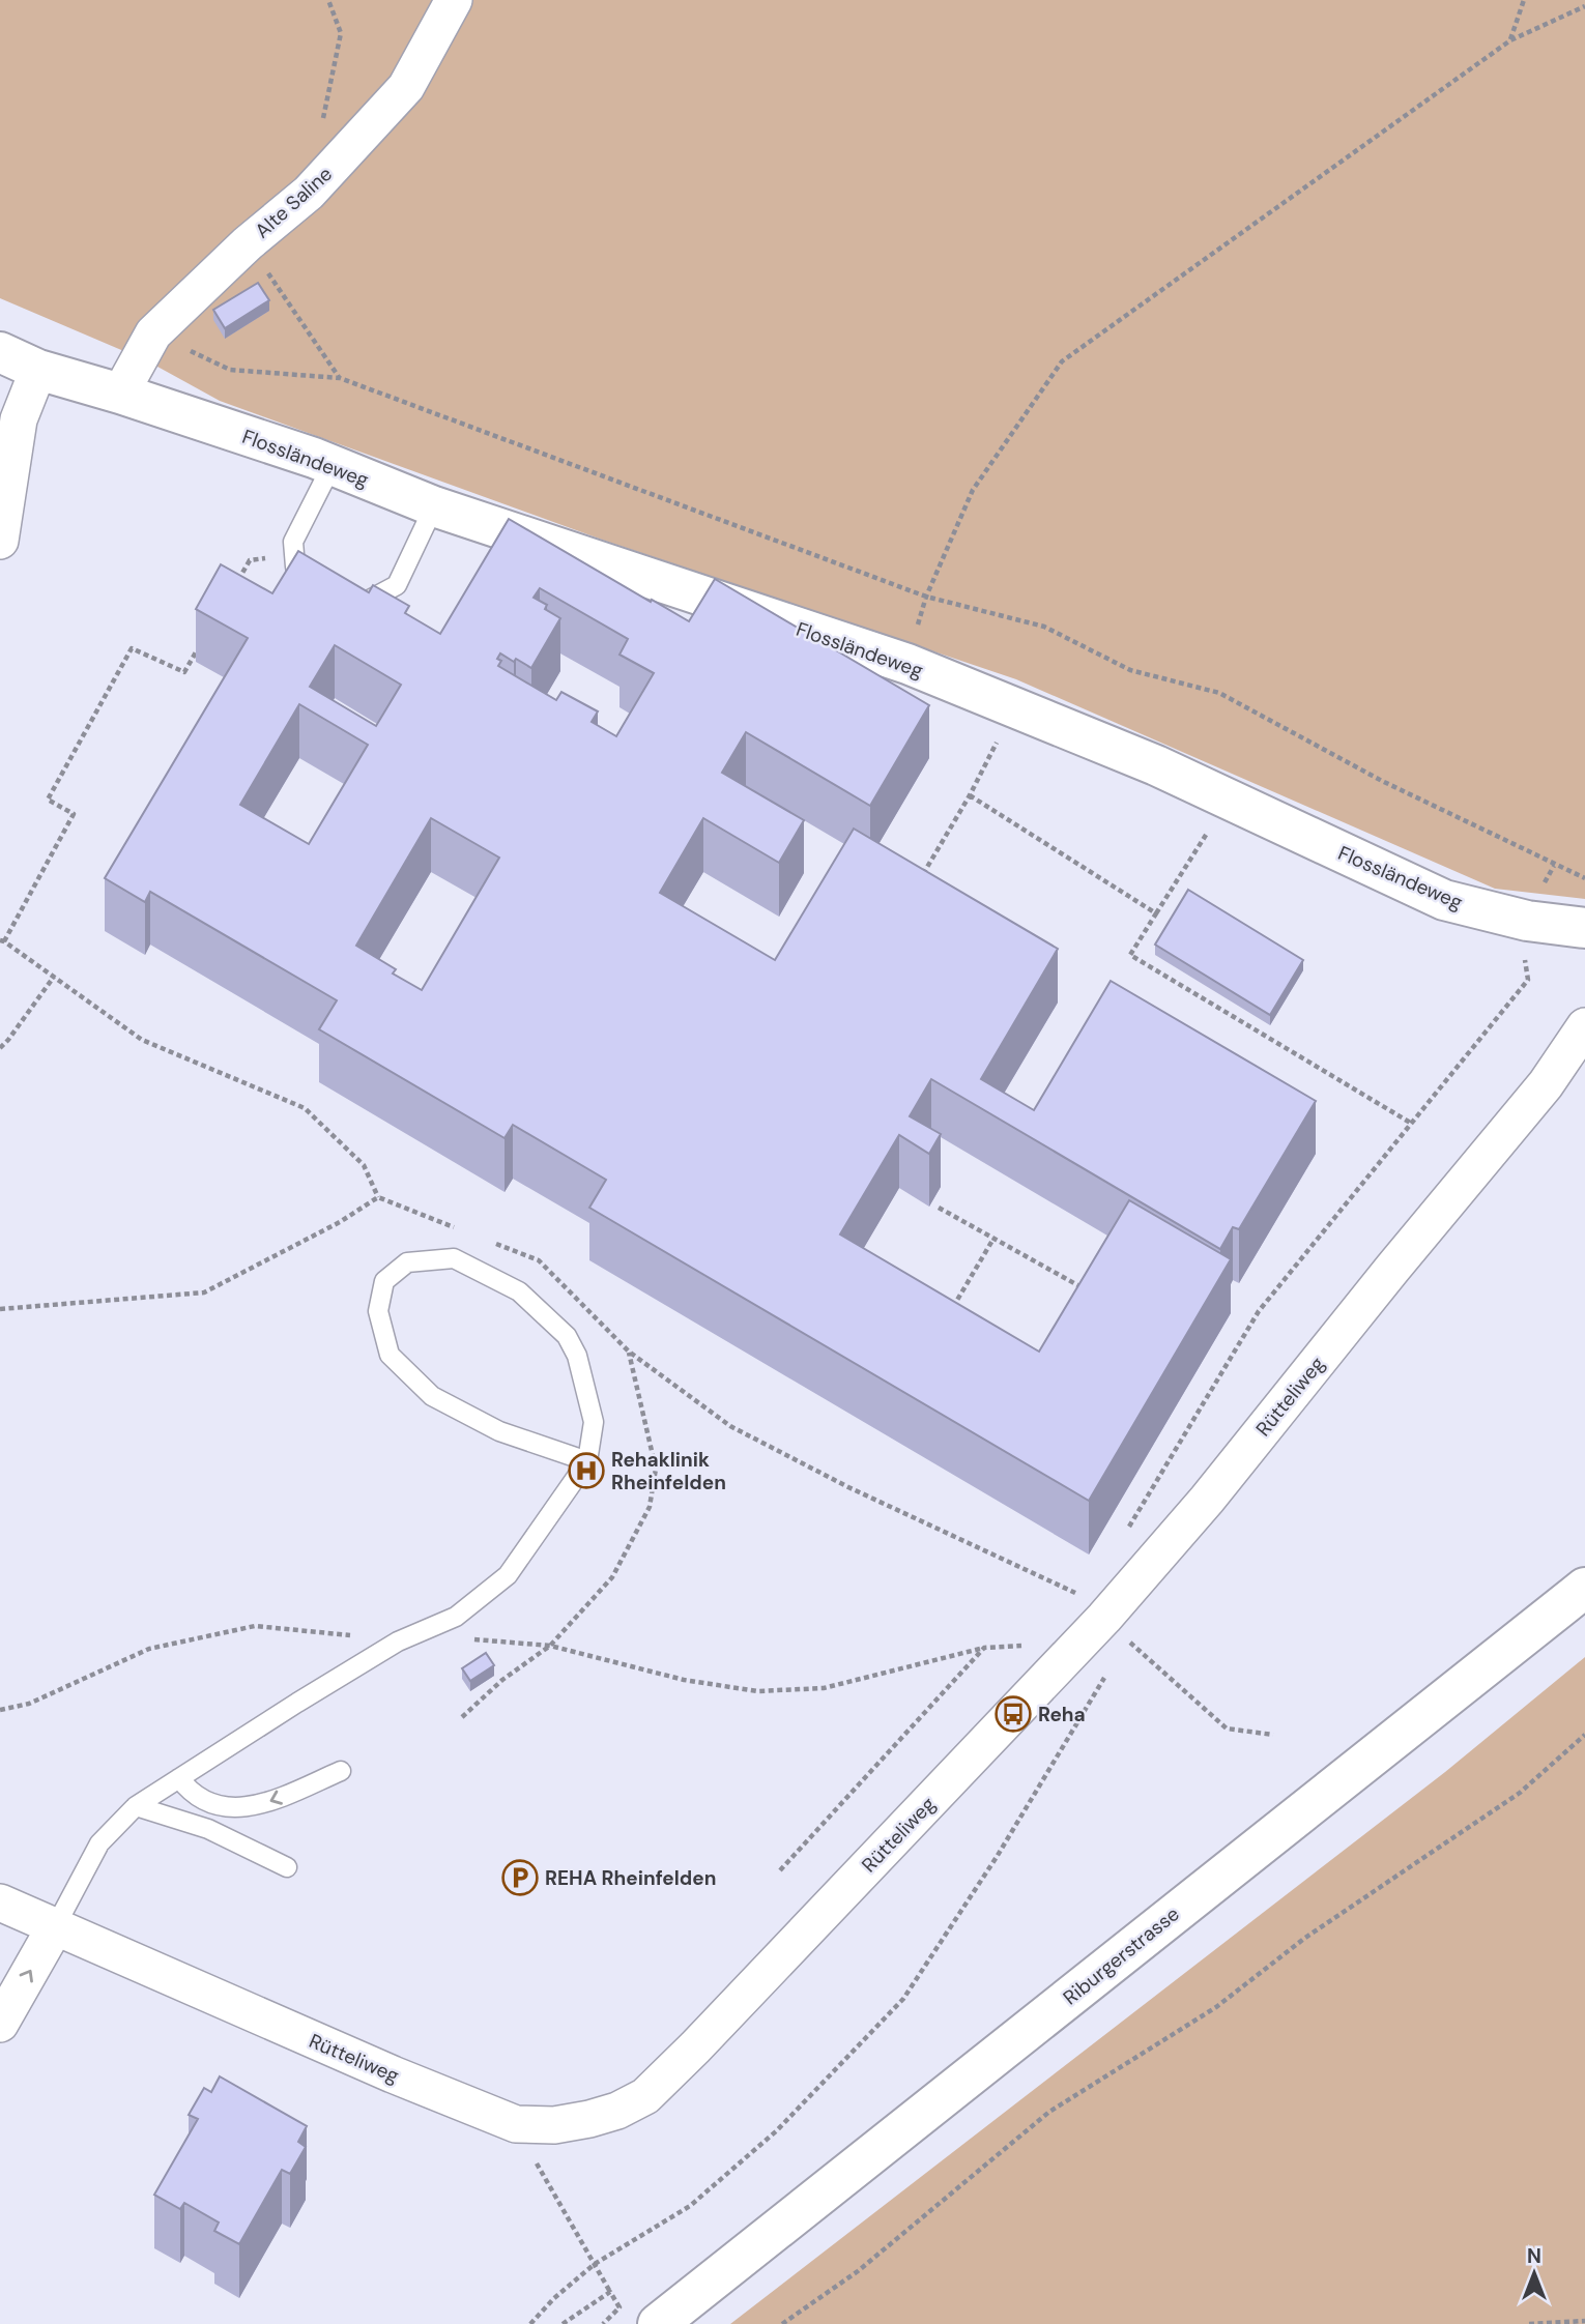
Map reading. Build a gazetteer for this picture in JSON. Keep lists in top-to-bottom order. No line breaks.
{"streets":{"street":["Alte Saline","Flossländeweg","Rütteliweg","Riburgerstrasse"]},"crossings":[["Alte Saline","Flossländeweg"]],"places":{"hospital":["Rehaklinik Rheinfelden"],"bus stop":["Reha"],"parking":["REHA Rheinfelden"]},"north":"top"}
